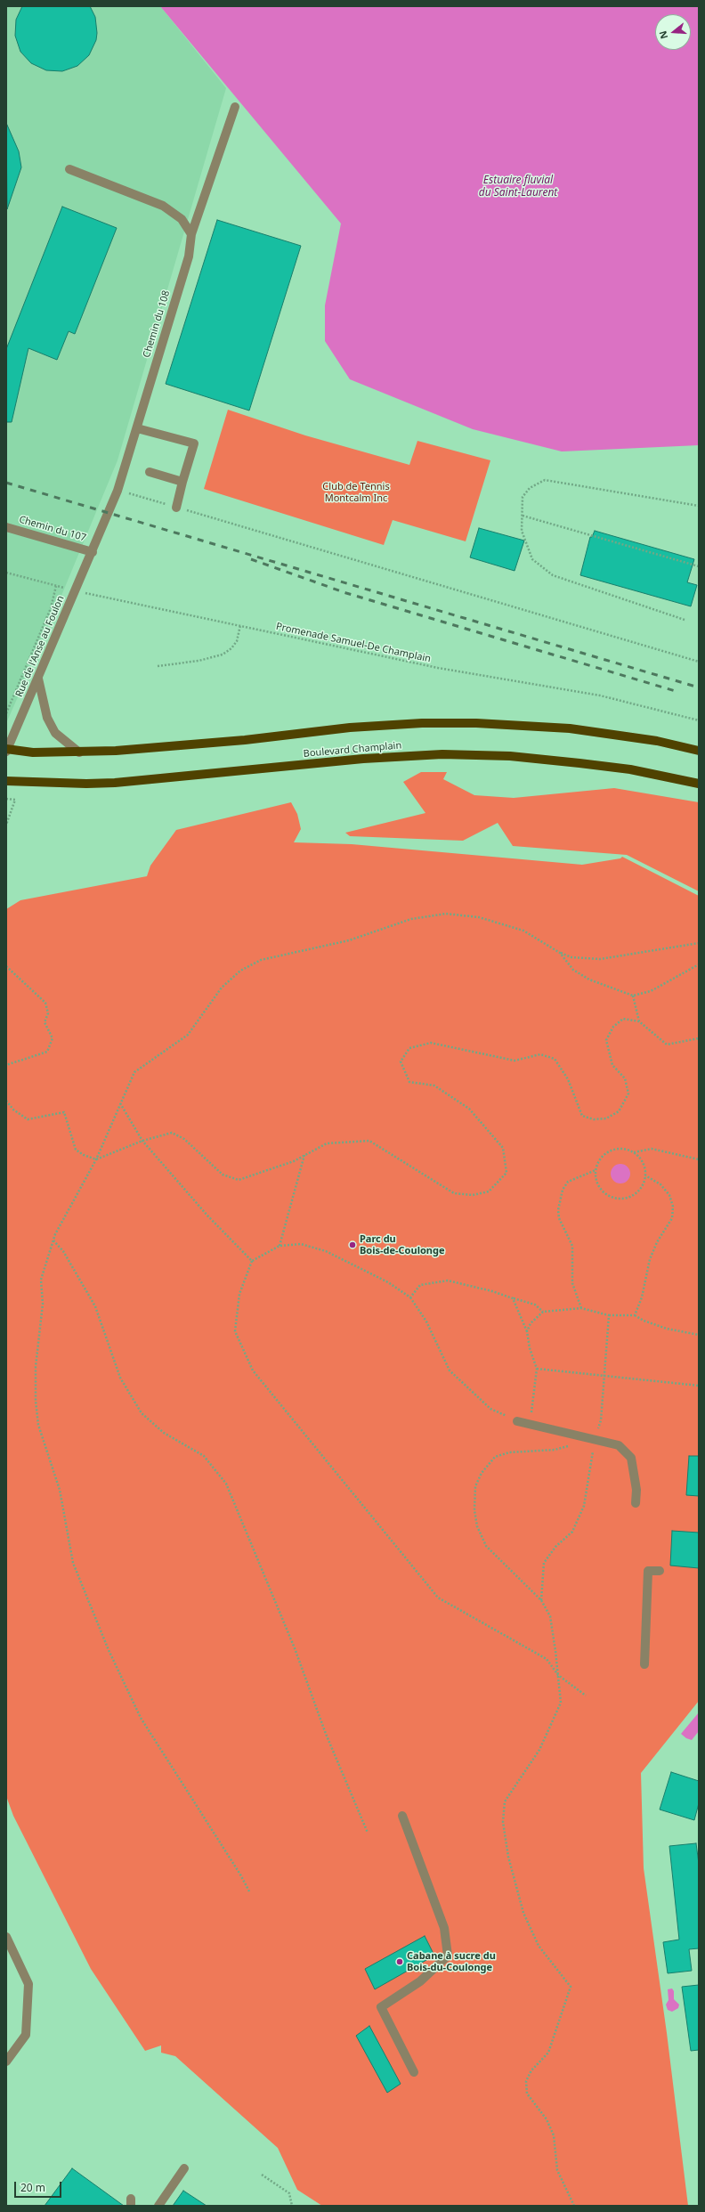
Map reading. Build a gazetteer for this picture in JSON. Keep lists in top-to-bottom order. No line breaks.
{"streets":{"main road":["Boulevard Champlain"],"street":["Chemin du 108","Chemin du 107","Rue de l'Anse au Foulon"],"path":["Promenade Samuel-De Champlain"]},"crossings":[["Chemin du 108","Chemin du 107"],["Chemin du 108","Rue de l'Anse au Foulon"],["Chemin du 107","Rue de l'Anse au Foulon"],["Promenade Samuel-De Champlain","Rue de l'Anse au Foulon"]],"water":["Estuaire fluvial du Saint-Laurent"],"parks":["Club de Tennis Montcalm Inc"],"places":["Parc du Bois-de-Coulonge","Cabane à sucre du Bois-du-Coulonge"],"scale_bar":"20 m","north":"left"}
